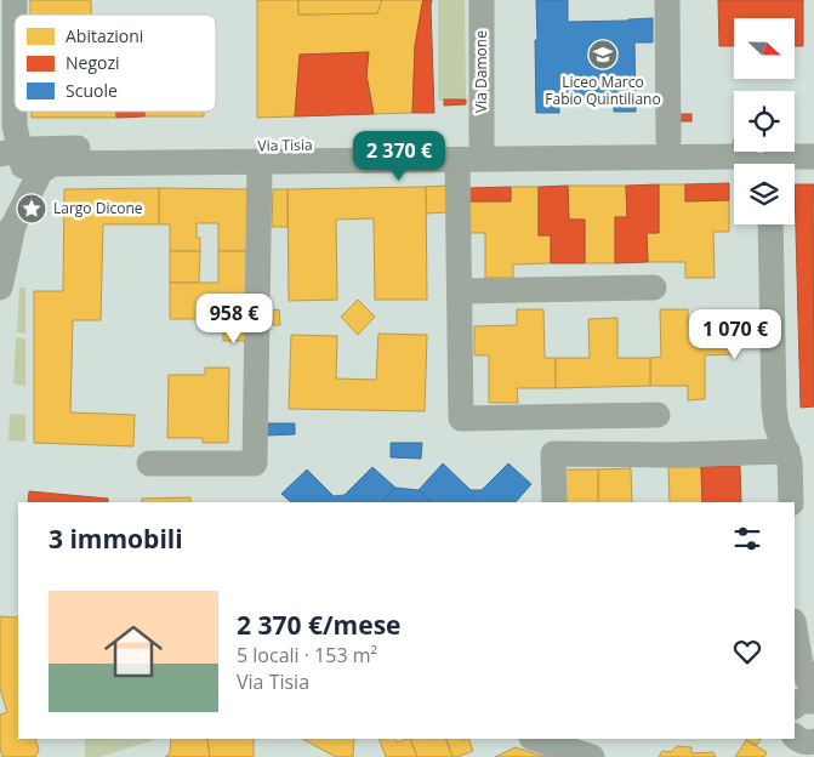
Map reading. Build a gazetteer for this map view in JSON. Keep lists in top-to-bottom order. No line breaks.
{"streets":{"street":["Via Damone","Via Tisia"]},"crossings":[["Via Damone","Via Tisia"]],"places":{"school or university":["Liceo Marco Fabio Quintiliano"],"place":["Largo Dicone"]},"legend":["Abitazioni","Negozi","Scuole"],"north":"right","page":{"price":["2 370 €","958 €","1 070 €"],"heading":"3 immobili","list":[{"name":"2 370 €/mese","note":"5 locali · 153 m² · Via Tisia"}]}}
